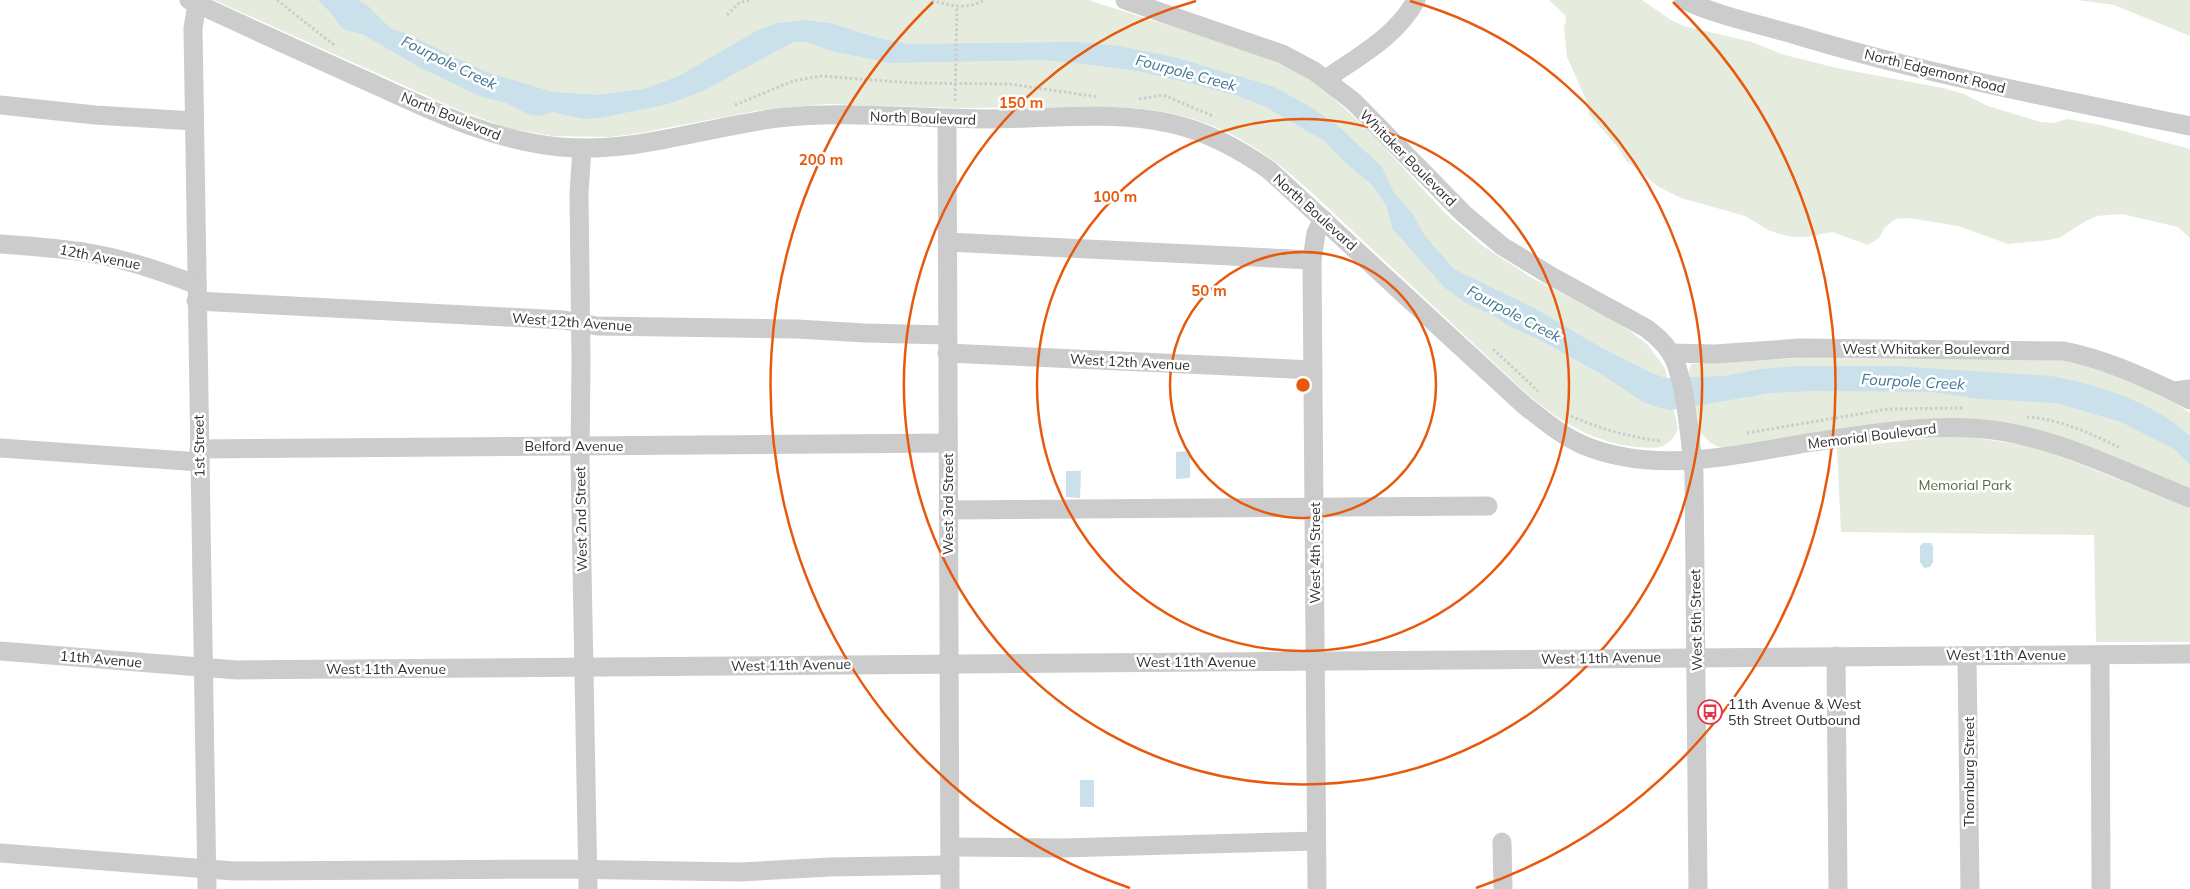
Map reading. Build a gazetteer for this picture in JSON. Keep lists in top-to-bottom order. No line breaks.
{"streets":{"street":["North Edgemont Road","North Boulevard","Whitaker Boulevard","12th Avenue","West 12th Avenue","West Whitaker Boulevard","Memorial Boulevard","1st Street","Belford Avenue","West 3rd Street","West 2nd Street","West 4th Street","West 5th Street","West 11th Avenue","11th Avenue","Thornburg Street"]},"crossings":[["North Boulevard","Memorial Boulevard"],["North Boulevard","1st Street"],["North Boulevard","West 3rd Street"],["North Boulevard","West 2nd Street"],["North Boulevard","West 4th Street"],["North Boulevard","West 5th Street"],["Whitaker Boulevard","West Whitaker Boulevard"],["Whitaker Boulevard","West 5th Street"],["12th Avenue","West 12th Avenue"],["12th Avenue","1st Street"],["West 12th Avenue","1st Street"],["West 12th Avenue","West 3rd Street"],["West 12th Avenue","West 2nd Street"],["West 12th Avenue","West 4th Street"],["West Whitaker Boulevard","West 5th Street"],["Memorial Boulevard","West 5th Street"],["1st Street","Belford Avenue"],["1st Street","West 11th Avenue"],["1st Street","11th Avenue"],["Belford Avenue","West 3rd Street"],["Belford Avenue","West 2nd Street"],["West 3rd Street","West 11th Avenue"],["West 2nd Street","West 11th Avenue"],["West 4th Street","West 11th Avenue"],["West 5th Street","West 11th Avenue"],["West 11th Avenue","11th Avenue"],["West 11th Avenue","Thornburg Street"]],"water":["Fourpole Creek"],"parks":["Memorial Park"],"places":{"bus stop":["11th Avenue & West 5th Street Outbound"]},"rings":["150 m","200 m","100 m","50 m"]}
